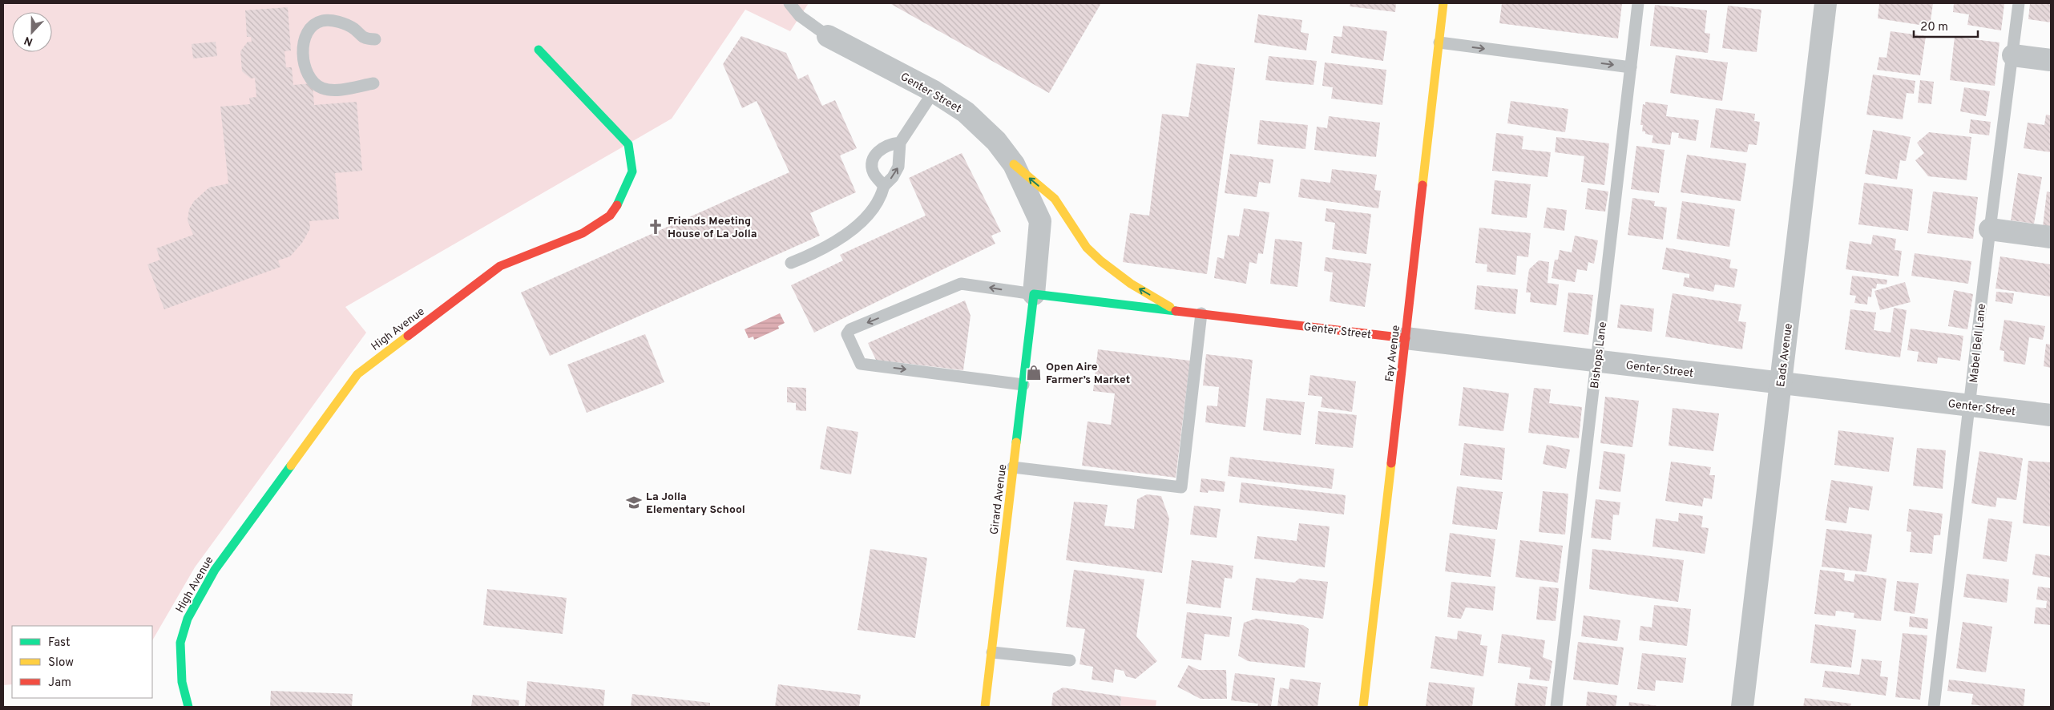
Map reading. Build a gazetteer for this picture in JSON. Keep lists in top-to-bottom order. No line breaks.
{"streets":{"street":["Genter Street","High Avenue","Fay Avenue","Eads Avenue","Girard Avenue"],"lane":["Mabel Bell Lane","Bishops Lane"]},"crossings":[["Genter Street","Mabel Bell Lane"],["Genter Street","Fay Avenue"],["Genter Street","Bishops Lane"],["Genter Street","Eads Avenue"],["Genter Street","Girard Avenue"]],"places":{"church":["Friends Meeting House of La Jolla"],"shop":["Open Aire Farmer’s Market"],"school or university":["La Jolla Elementary School"]},"legend":["Fast","Slow","Jam"],"scale_bar":"20 m","north":"bottom"}
